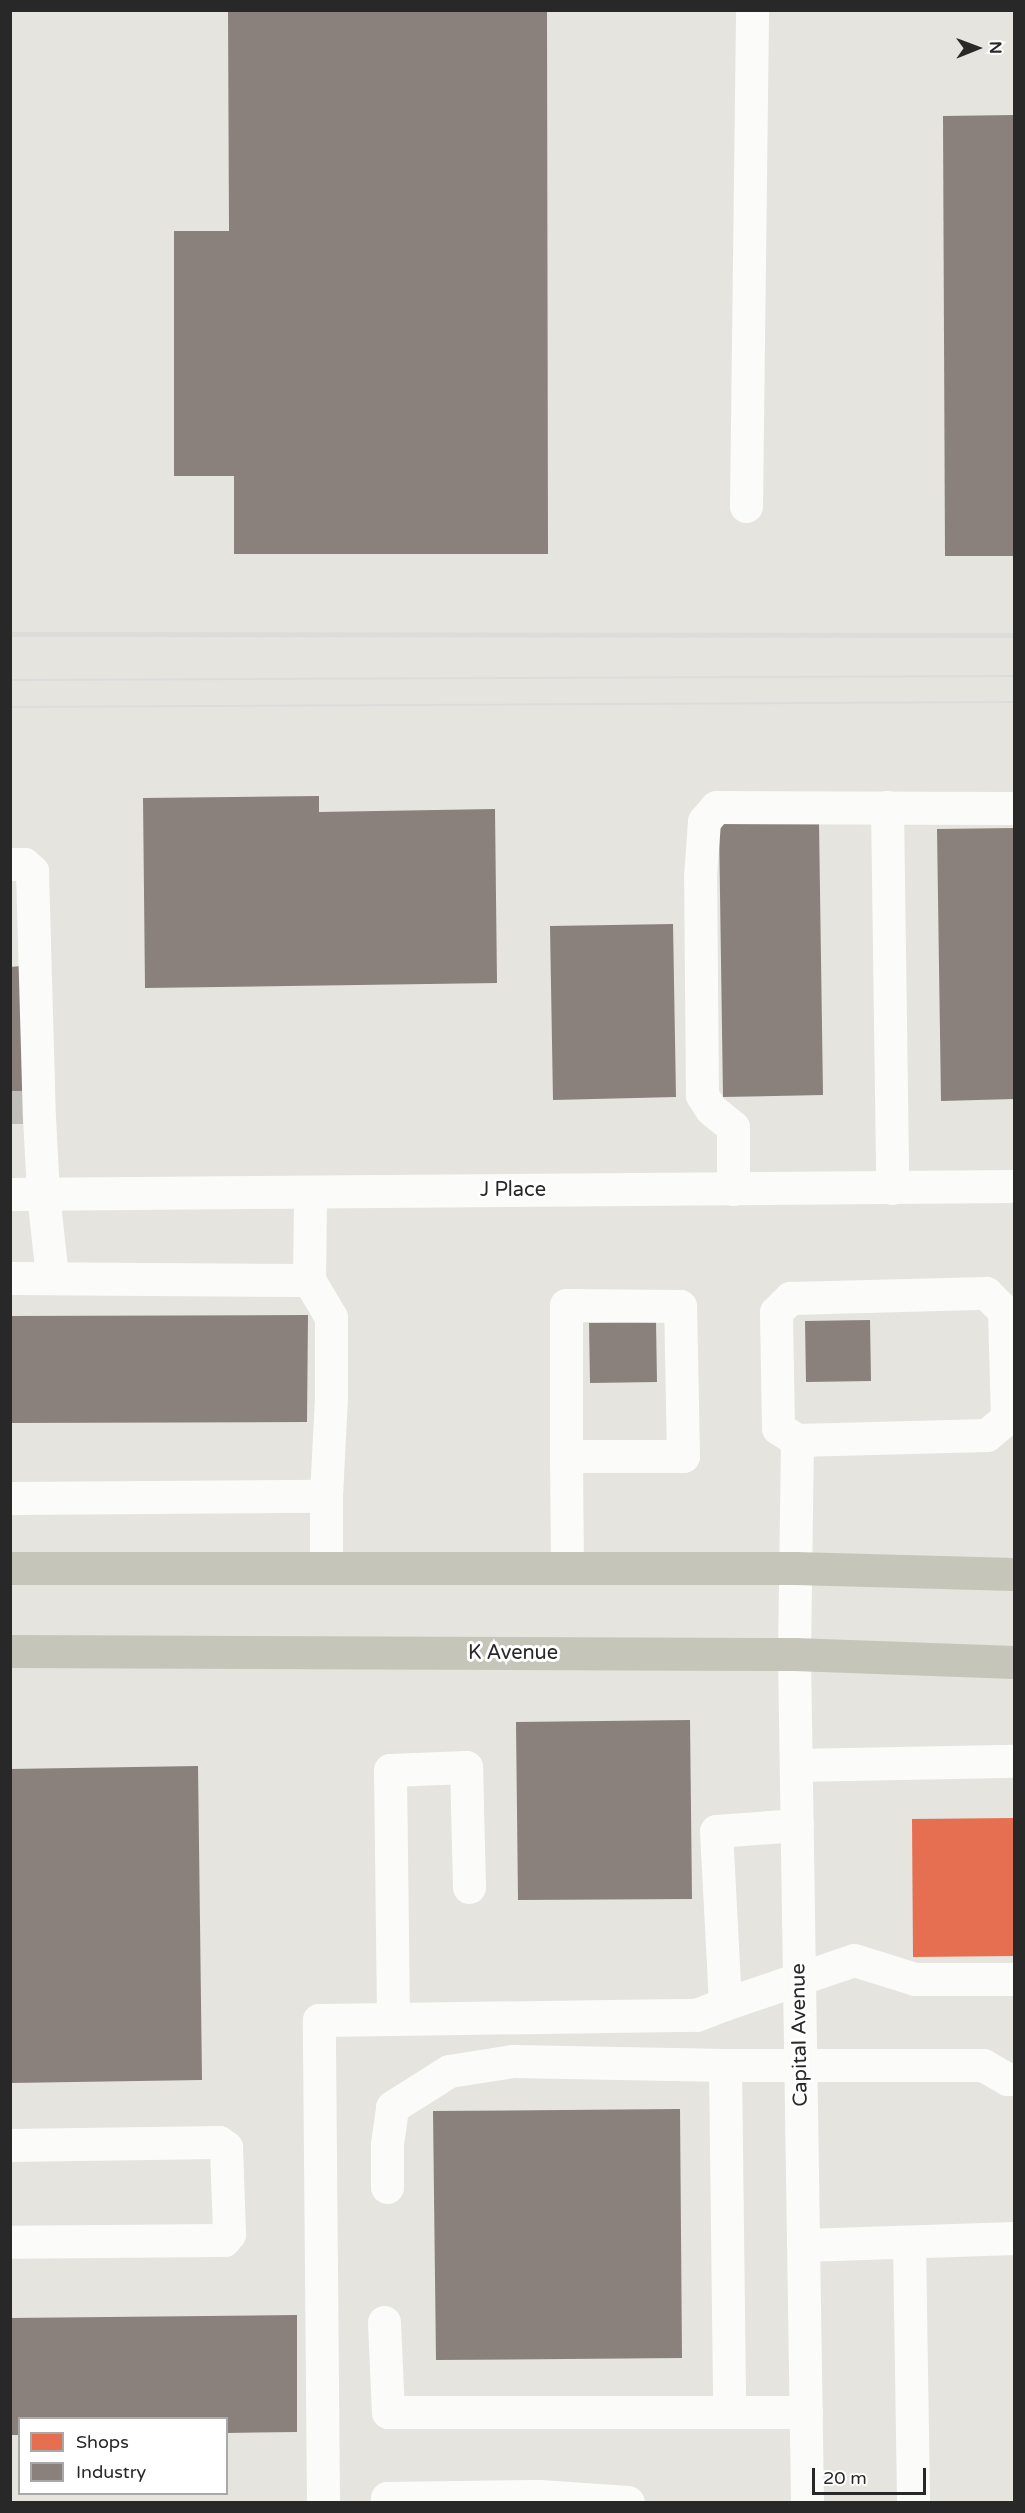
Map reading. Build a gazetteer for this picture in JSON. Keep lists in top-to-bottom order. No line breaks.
{"streets":{"main road":["K Avenue"],"street":["J Place","Capital Avenue"]},"crossings":[["K Avenue","Capital Avenue"]],"legend":["Shops","Industry"],"scale_bar":"20 m","north":"right"}
